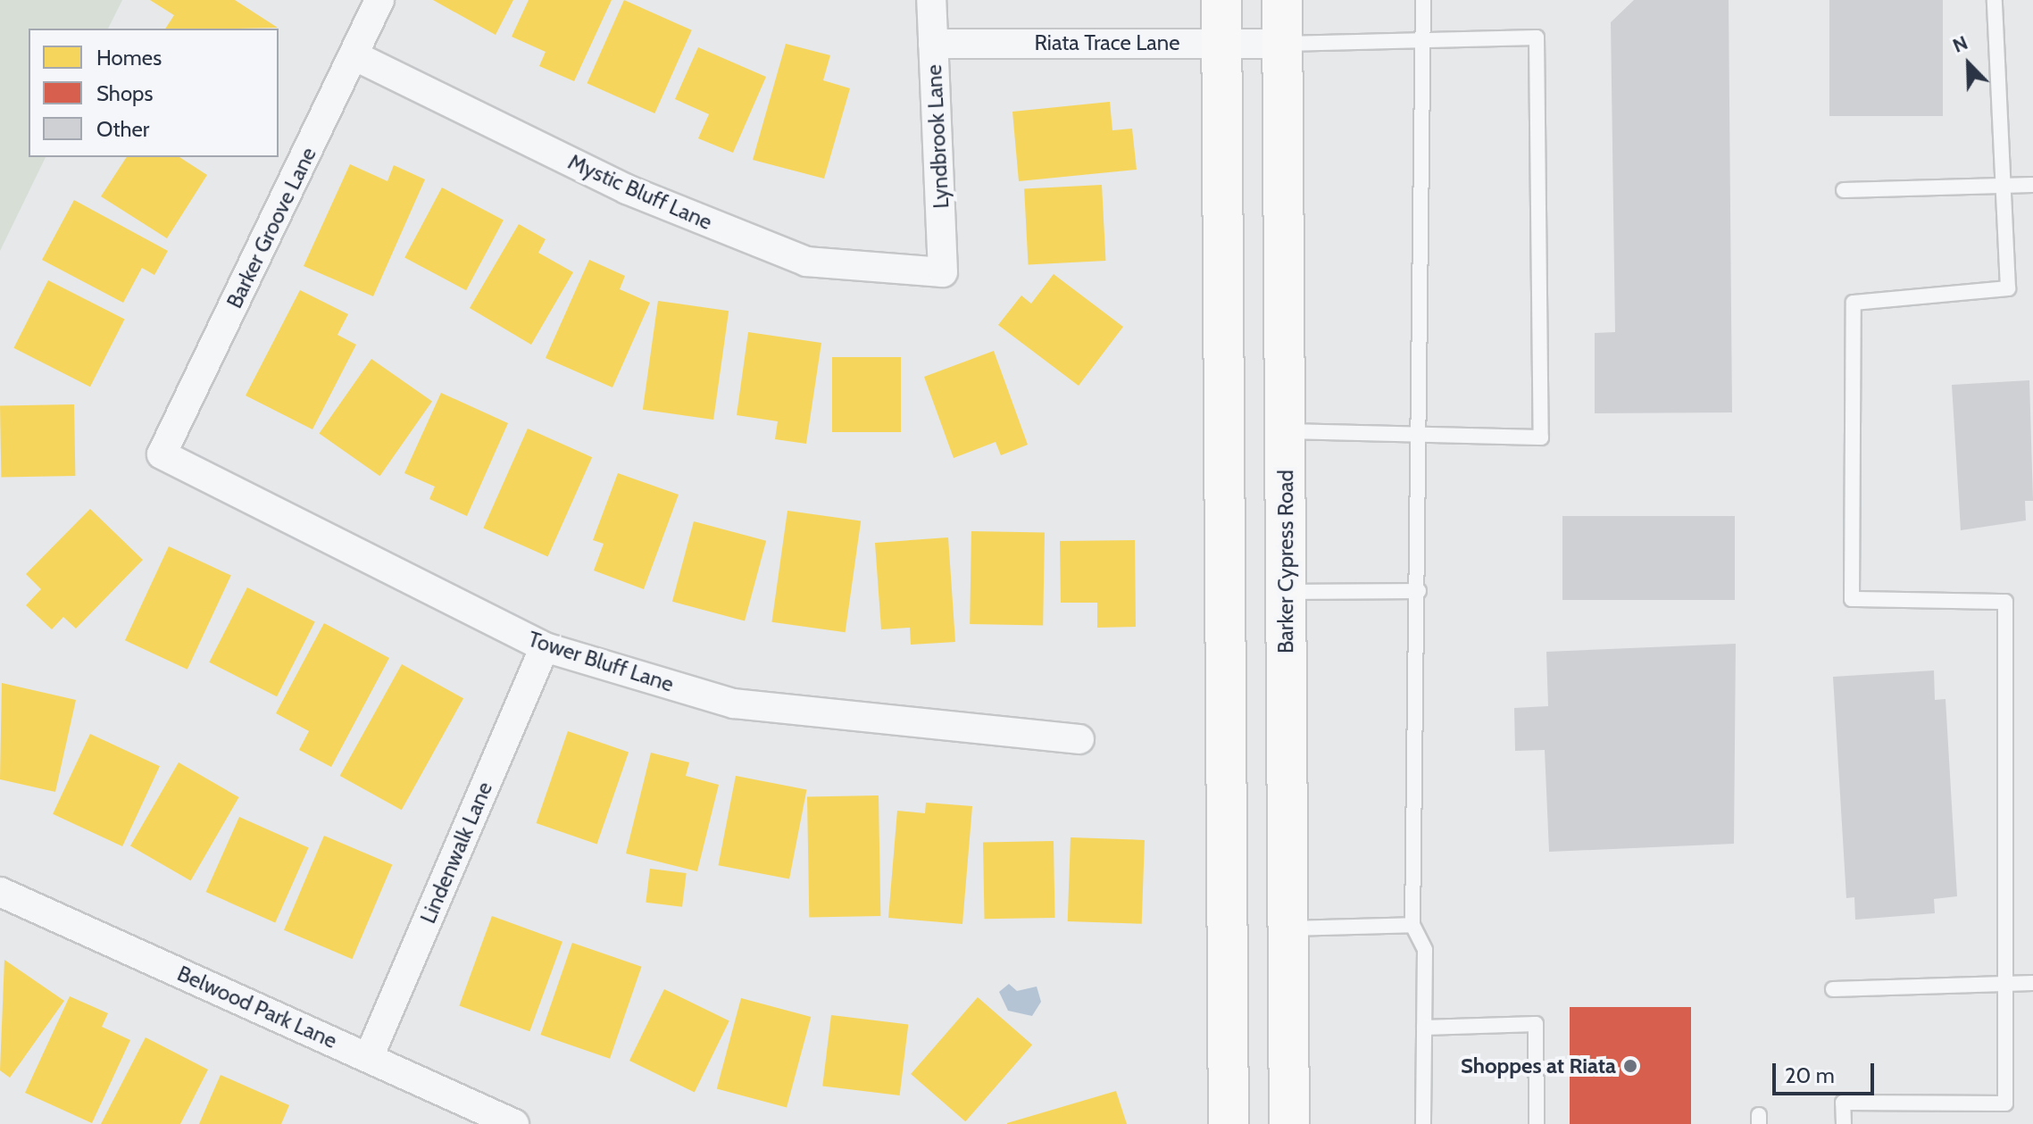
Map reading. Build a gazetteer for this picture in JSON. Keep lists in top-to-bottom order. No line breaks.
{"streets":{"main road":["Barker Cypress Road"],"street":["Riata Trace Lane","Lyndbrook Lane","Mystic Bluff Lane","Barker Groove Lane","Tower Bluff Lane","Lindenwalk Lane","Belwood Park Lane"]},"crossings":[["Riata Trace Lane","Lyndbrook Lane"],["Riata Trace Lane","Barker Cypress Road"],["Lyndbrook Lane","Mystic Bluff Lane"],["Mystic Bluff Lane","Barker Groove Lane"],["Barker Groove Lane","Tower Bluff Lane"],["Tower Bluff Lane","Lindenwalk Lane"],["Lindenwalk Lane","Belwood Park Lane"]],"places":["Shoppes at Riata"],"legend":["Homes","Shops","Other"],"scale_bar":"20 m","north":"top left"}
